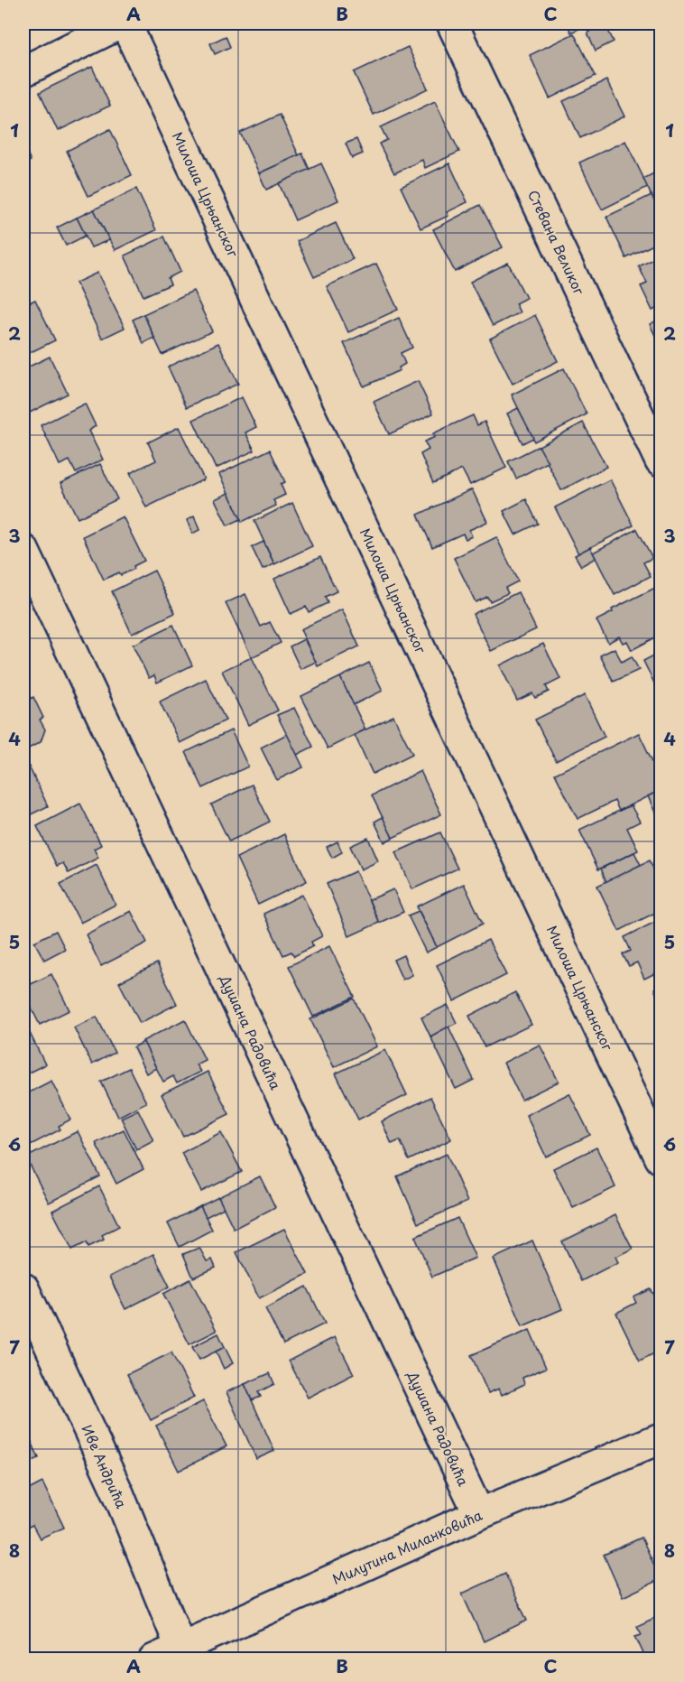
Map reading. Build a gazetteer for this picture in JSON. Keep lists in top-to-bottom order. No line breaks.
{"streets":{"street":["Милоша Црњанског","Стевана Великог","Душана Радовића","Иве Андрића","Милутина Миланковића"]},"crossings":[["Душана Радовића","Милутина Миланковића"],["Иве Андрића","Милутина Миланковића"]],"grid":{"columns":["A","B","C"],"rows":["1","2","3","4","5","6","7","8"]}}
